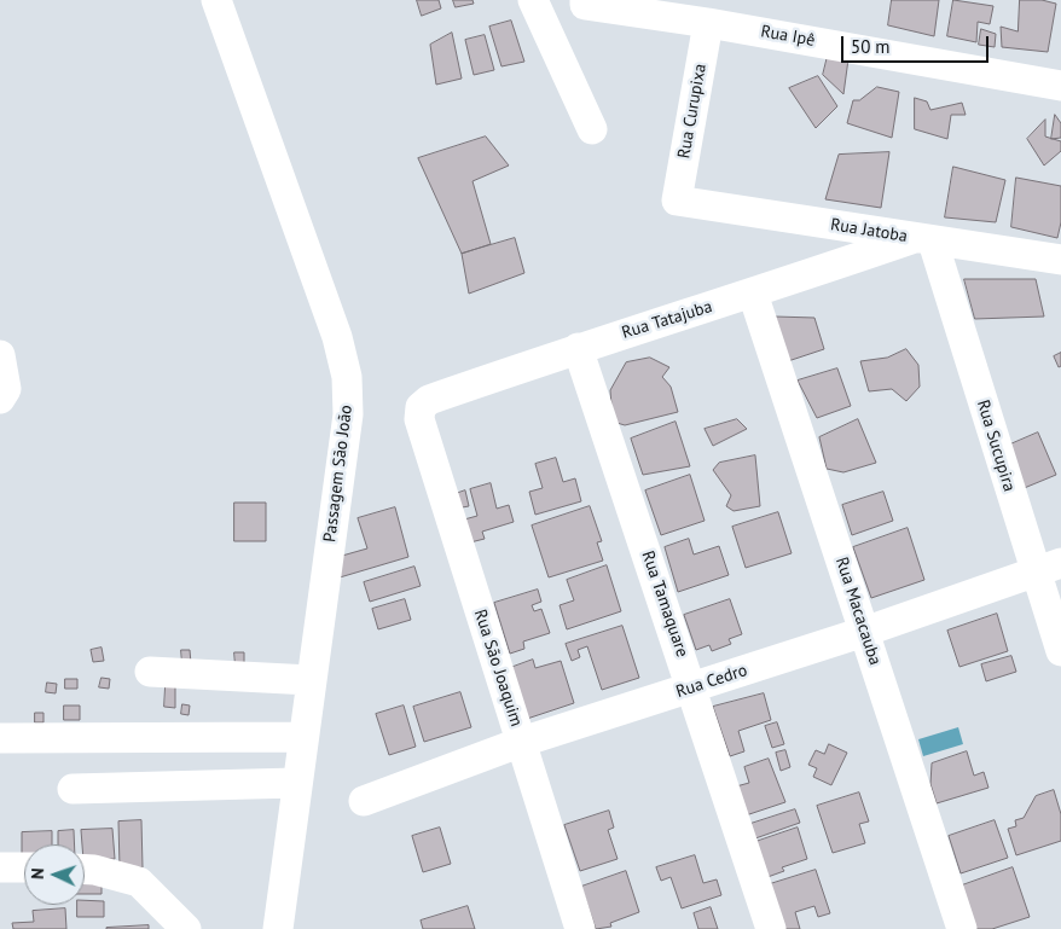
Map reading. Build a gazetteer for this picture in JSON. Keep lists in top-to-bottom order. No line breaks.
{"streets":{"street":["Rua Ipê","Rua Curupixa","Rua Jatoba","Rua Tatajuba","Rua Sucupira","Passagem São João","Rua Tamaquare","Rua Macacauba","Rua São Joaquim","Rua Cedro"]},"crossings":[["Rua Ipê","Rua Curupixa"],["Rua Curupixa","Rua Jatoba"],["Rua Jatoba","Rua Tatajuba"],["Rua Jatoba","Rua Sucupira"],["Rua Tatajuba","Rua Sucupira"],["Rua Tatajuba","Rua Tamaquare"],["Rua Tatajuba","Rua Macacauba"],["Rua Tatajuba","Rua São Joaquim"],["Rua Sucupira","Rua Cedro"],["Rua Tamaquare","Rua Cedro"],["Rua Macacauba","Rua Cedro"],["Rua São Joaquim","Rua Cedro"]],"scale_bar":"50 m","north":"left"}
